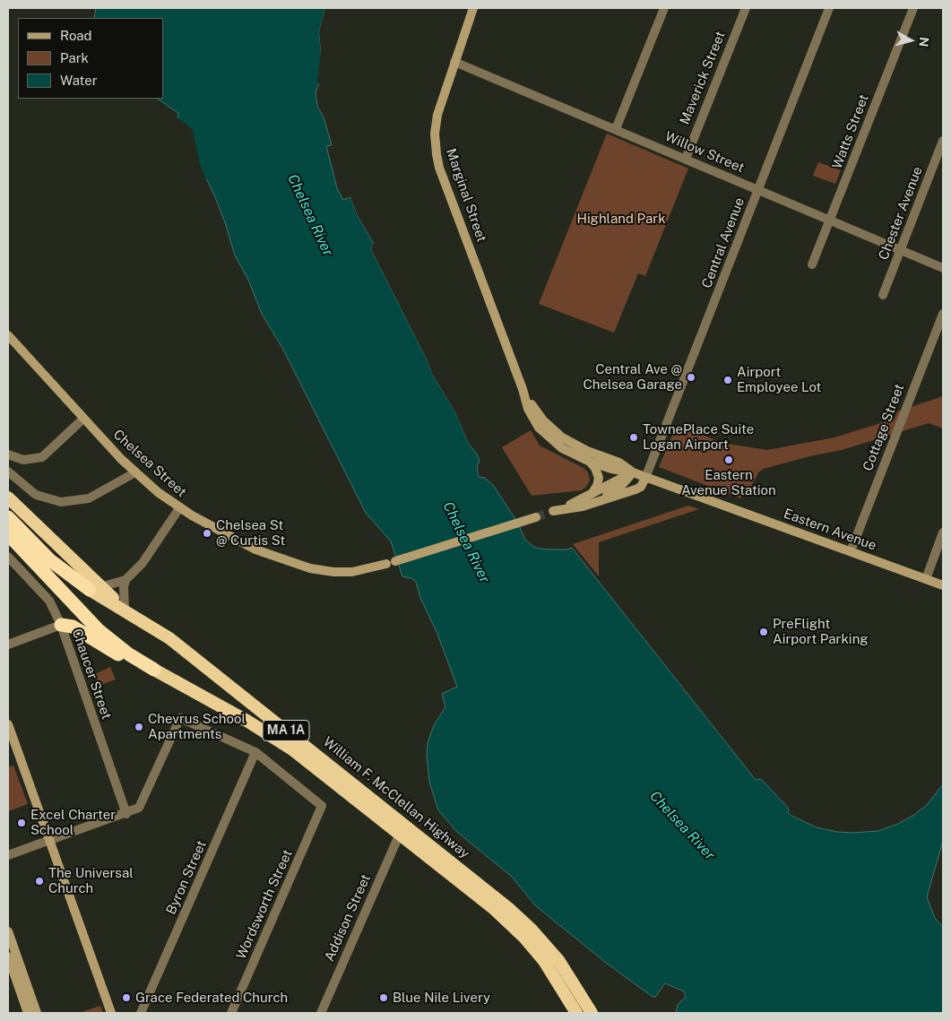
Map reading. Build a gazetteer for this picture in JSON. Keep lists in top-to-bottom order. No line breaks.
{"streets":{"highway":["MA 1A","William F. McClellan Highway"],"main road":["Marginal Street","Central Avenue","Chelsea Street","Eastern Avenue"],"street":["Maverick Street","Watts Street","Willow Street","Chester Avenue","Cottage Street","Chaucer Street","Byron Street","Wordsworth Street","Addison Street"]},"crossings":[["Maverick Street","Willow Street"],["Watts Street","Willow Street"],["Willow Street","Marginal Street"],["Willow Street","Chester Avenue"],["Willow Street","Central Avenue"],["Marginal Street","Eastern Avenue"],["Central Avenue","Eastern Avenue"],["Cottage Street","Eastern Avenue"],["William F. McClellan Highway","Addison Street"],["Byron Street","Wordsworth Street"]],"water":["Chelsea River"],"parks":["Highland Park"],"places":["Central Ave @ Chelsea Garage","Airport Employee Lot","TownePlace Suite Logan Airport","Eastern Avenue Station","Chelsea St @ Curtis St","PreFlight Airport Parking","Chevrus School Apartments","Excel Charter School","The Universal Church","Grace Federated Church","Blue Nile Livery"],"legend":["Road","Park","Water"],"north":"right"}
